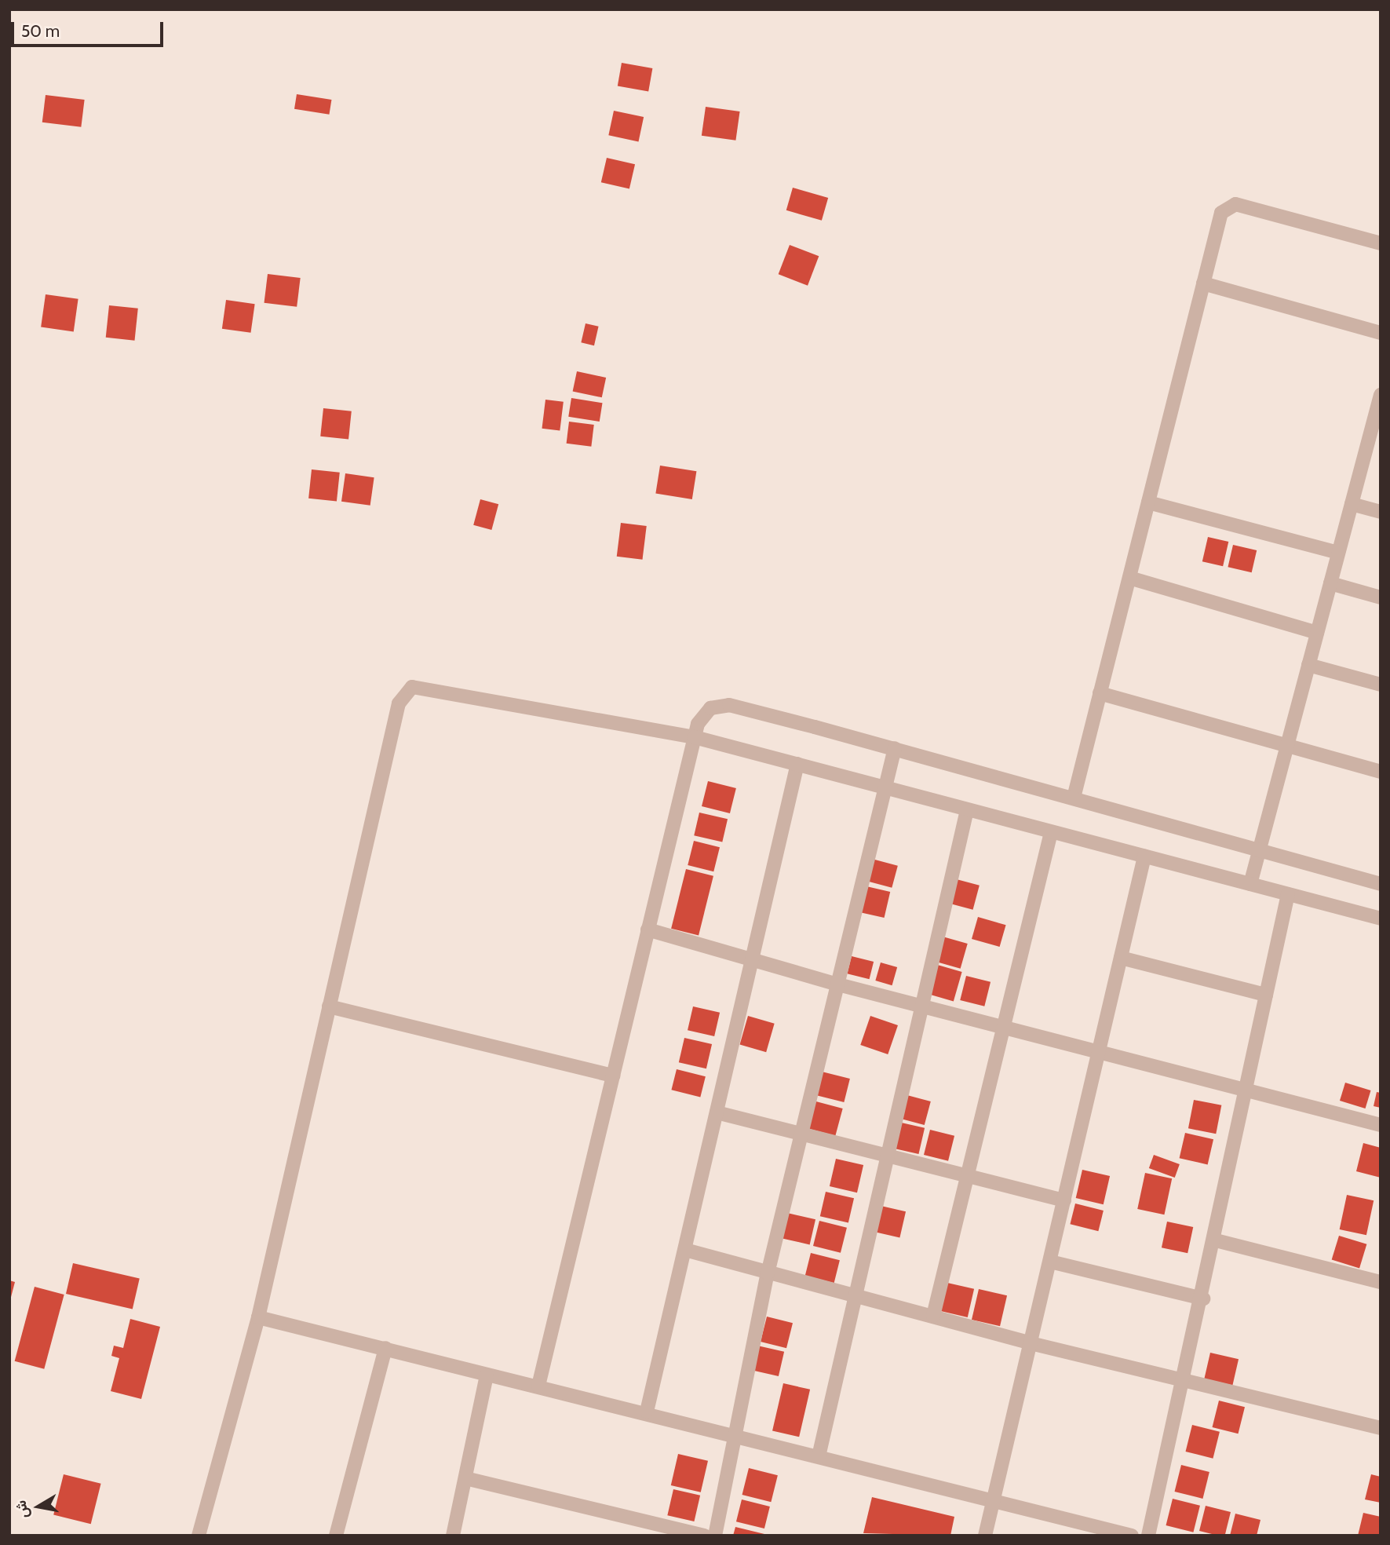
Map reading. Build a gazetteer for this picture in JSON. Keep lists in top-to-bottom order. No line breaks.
{"scale_bar":"50 m","north":"left"}
